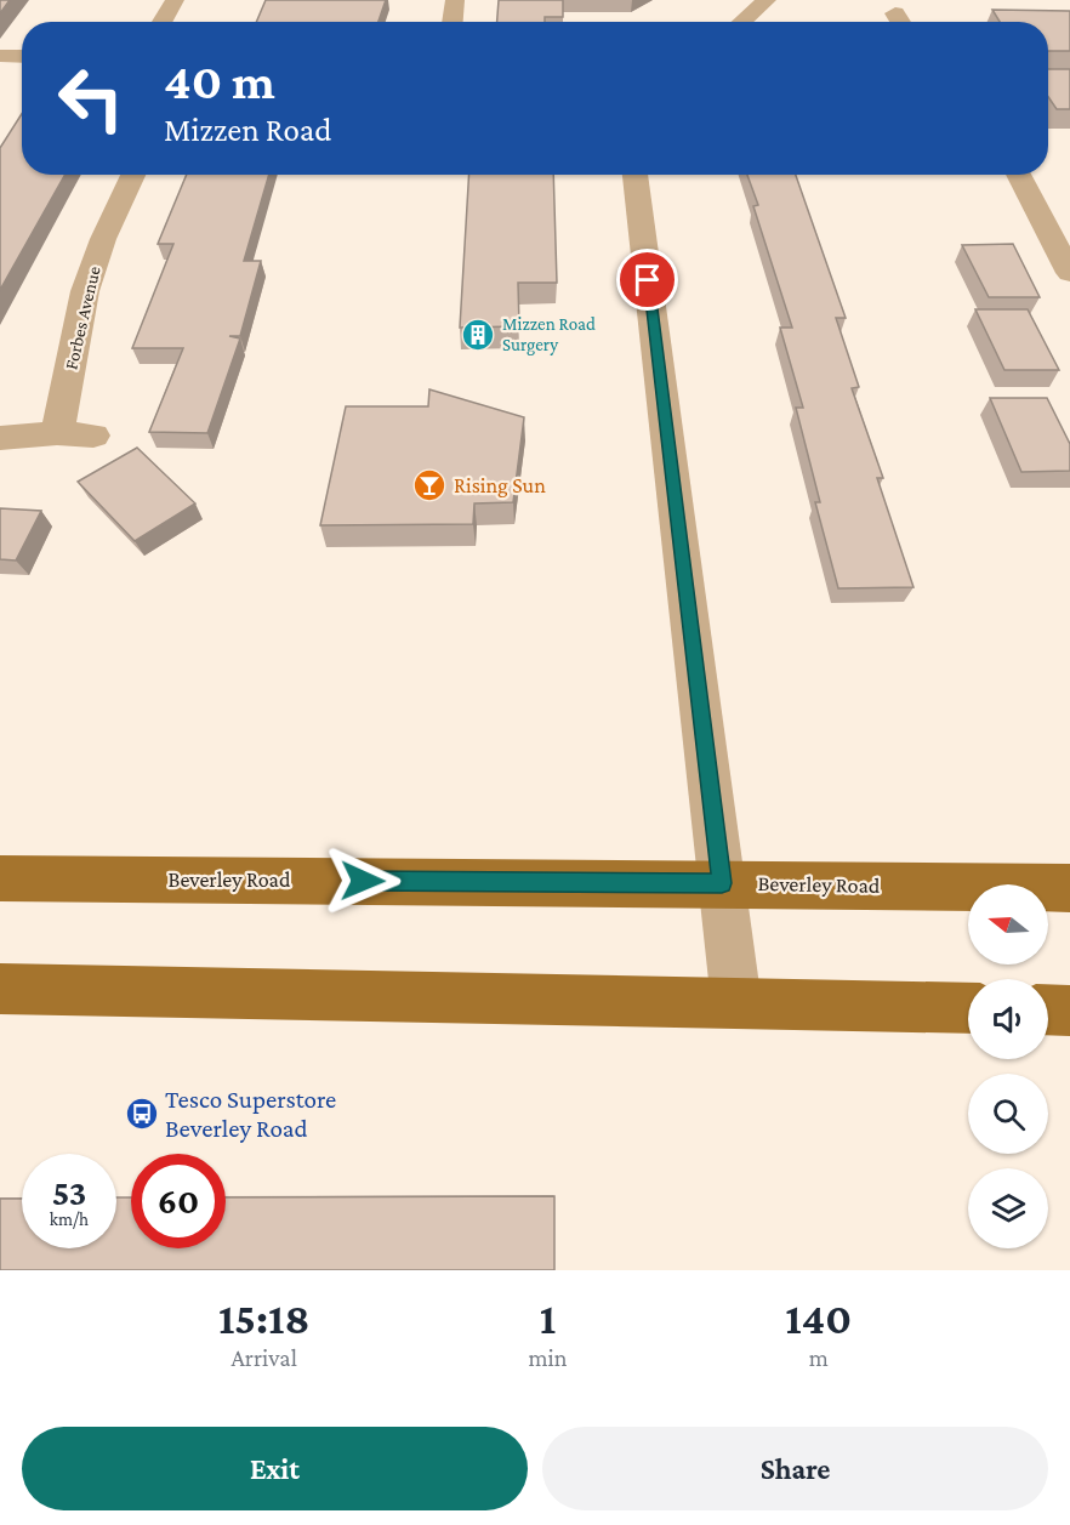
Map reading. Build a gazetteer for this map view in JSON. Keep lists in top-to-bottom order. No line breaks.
{"streets":{"main road":["Beverley Road"],"street":["Forbes Avenue"]},"places":{"building":["Mizzen Road Surgery"],"bar":["Rising Sun"],"bus stop":["Tesco Superstore Beverley Road"]},"north":"left","page":{"turn":["40 m","Mizzen Road"],"speed":"53 km/h","limit":"60","eta":["15:18","Arrival","1","min","140","m"],"buttons":["Exit","Share"]}}
